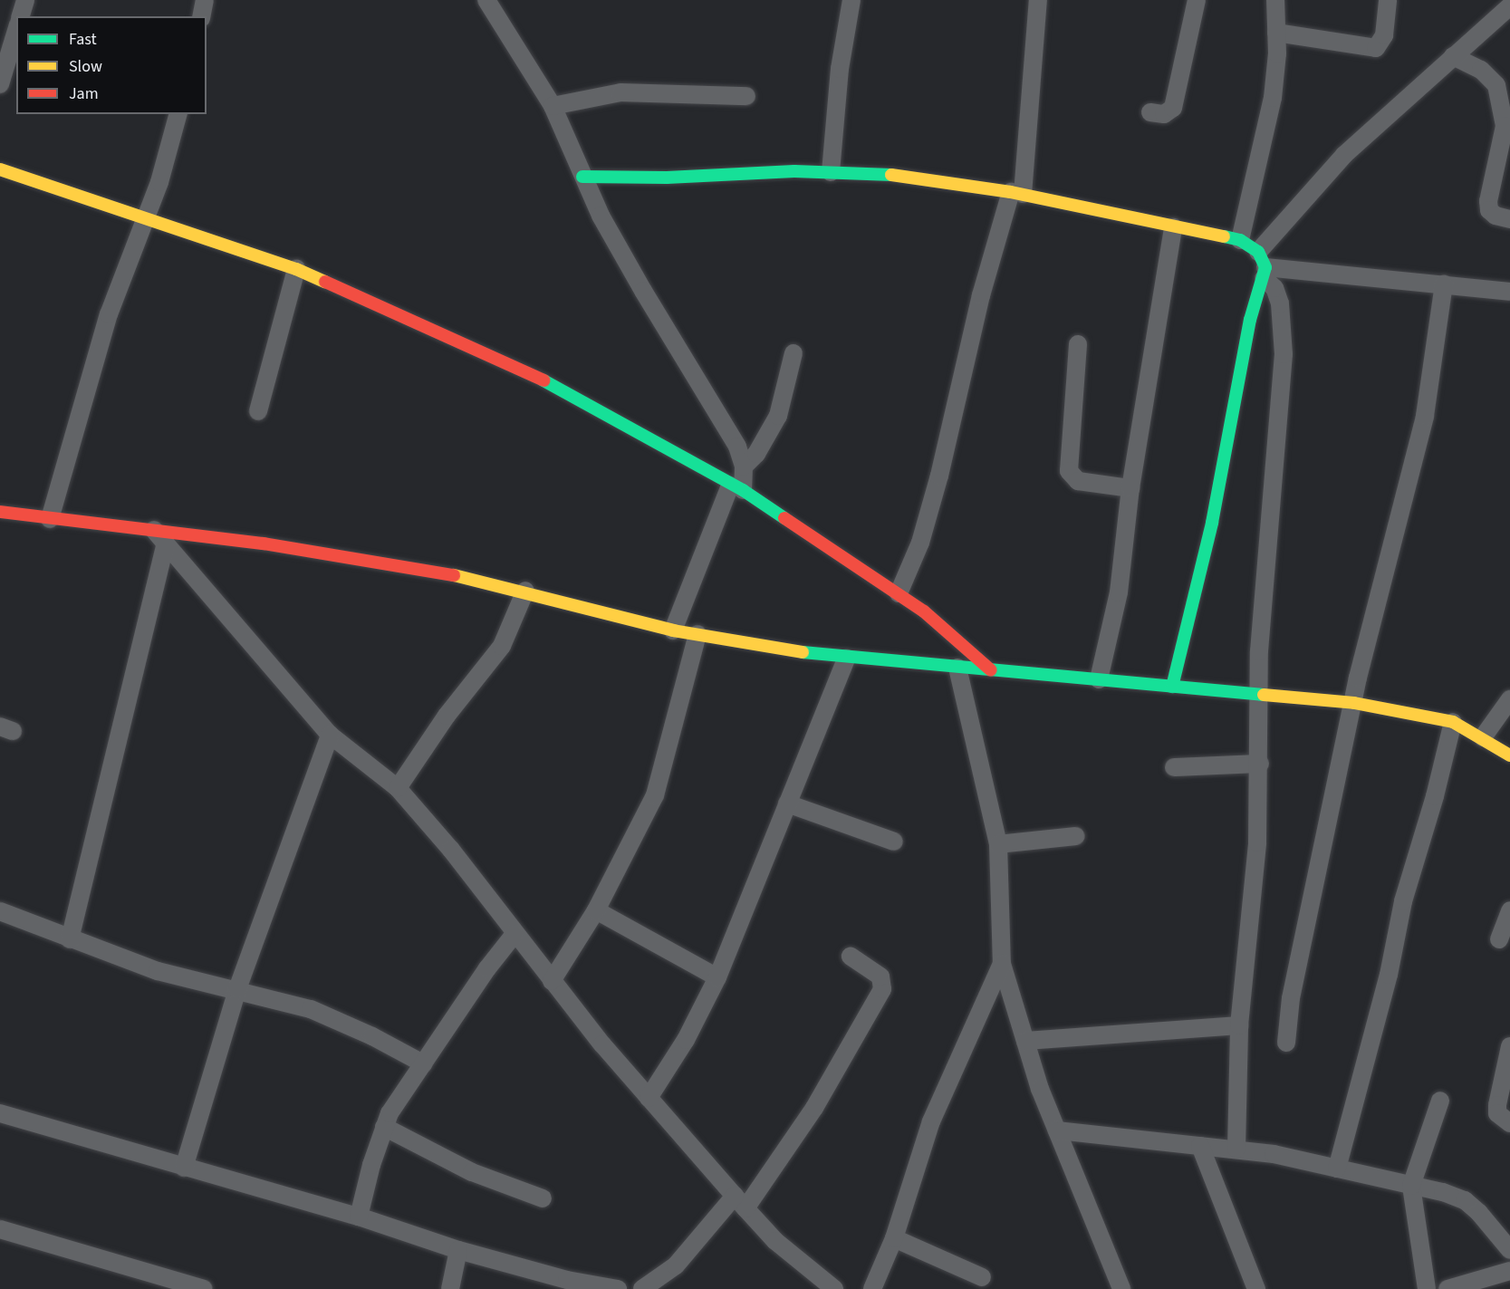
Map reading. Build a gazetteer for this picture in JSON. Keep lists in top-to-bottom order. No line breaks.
{"legend":["Fast","Slow","Jam"]}
